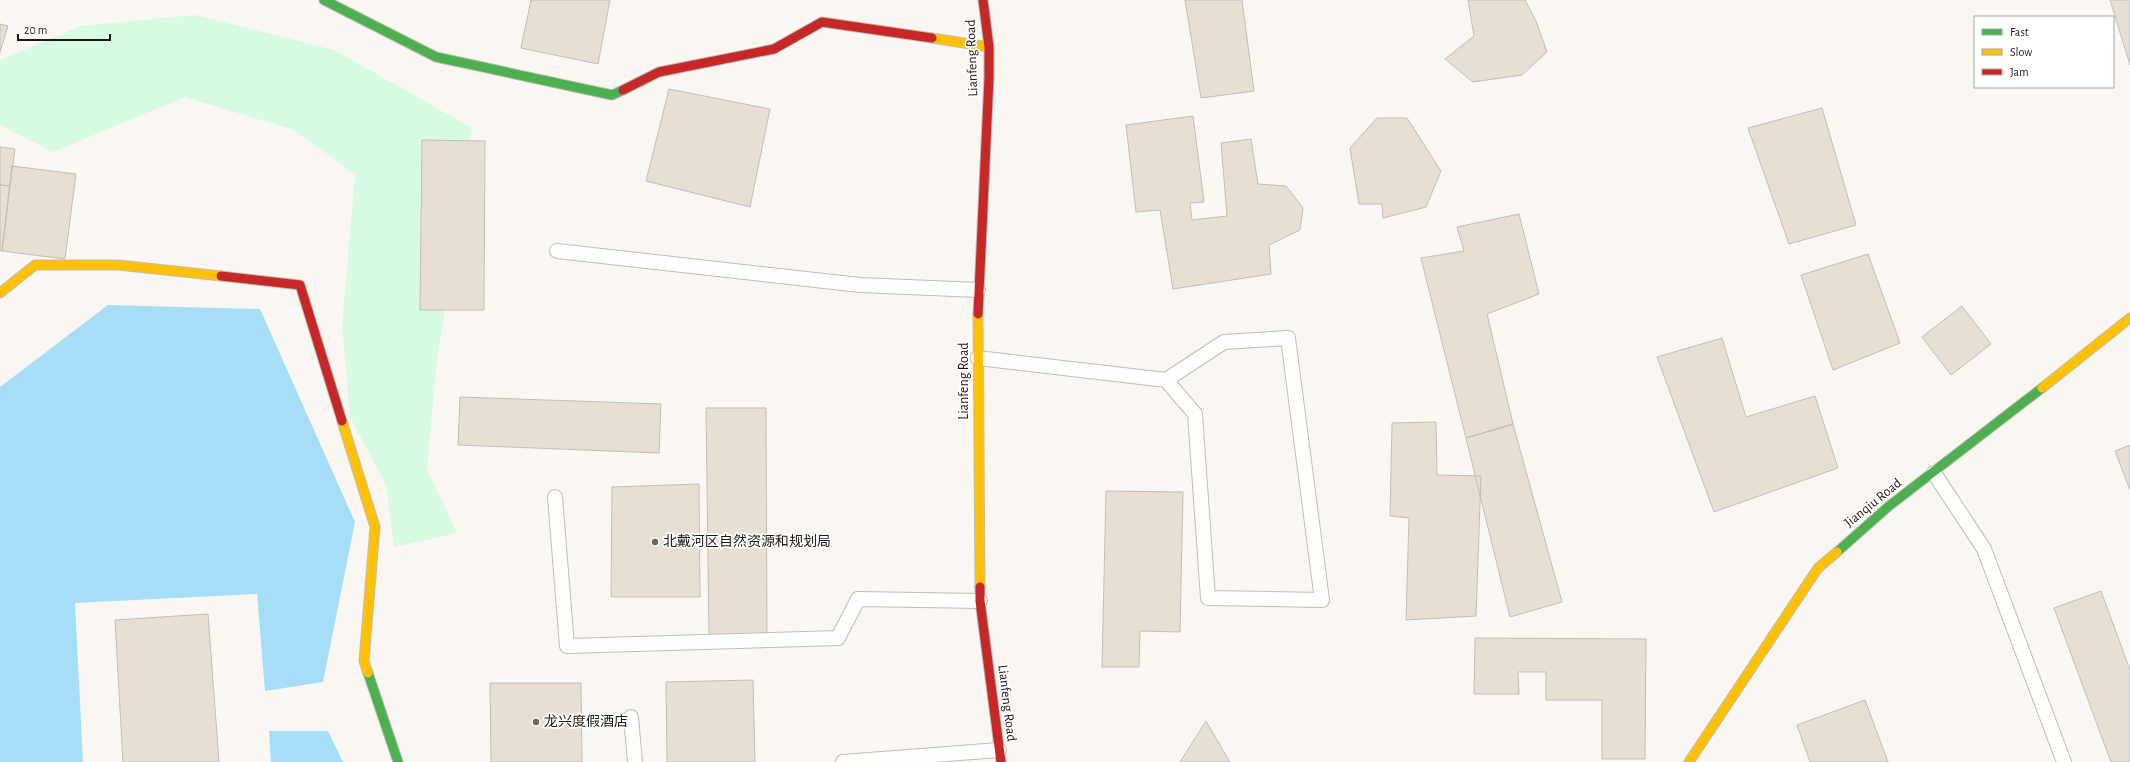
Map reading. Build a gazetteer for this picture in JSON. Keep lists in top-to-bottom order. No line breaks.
{"streets":{"street":["Lianfeng Road","Jianqiu Road"]},"places":["北戴河区自然资源和规划局","龙兴度假酒店"],"legend":["Fast","Slow","Jam"],"scale_bar":"20 m"}
